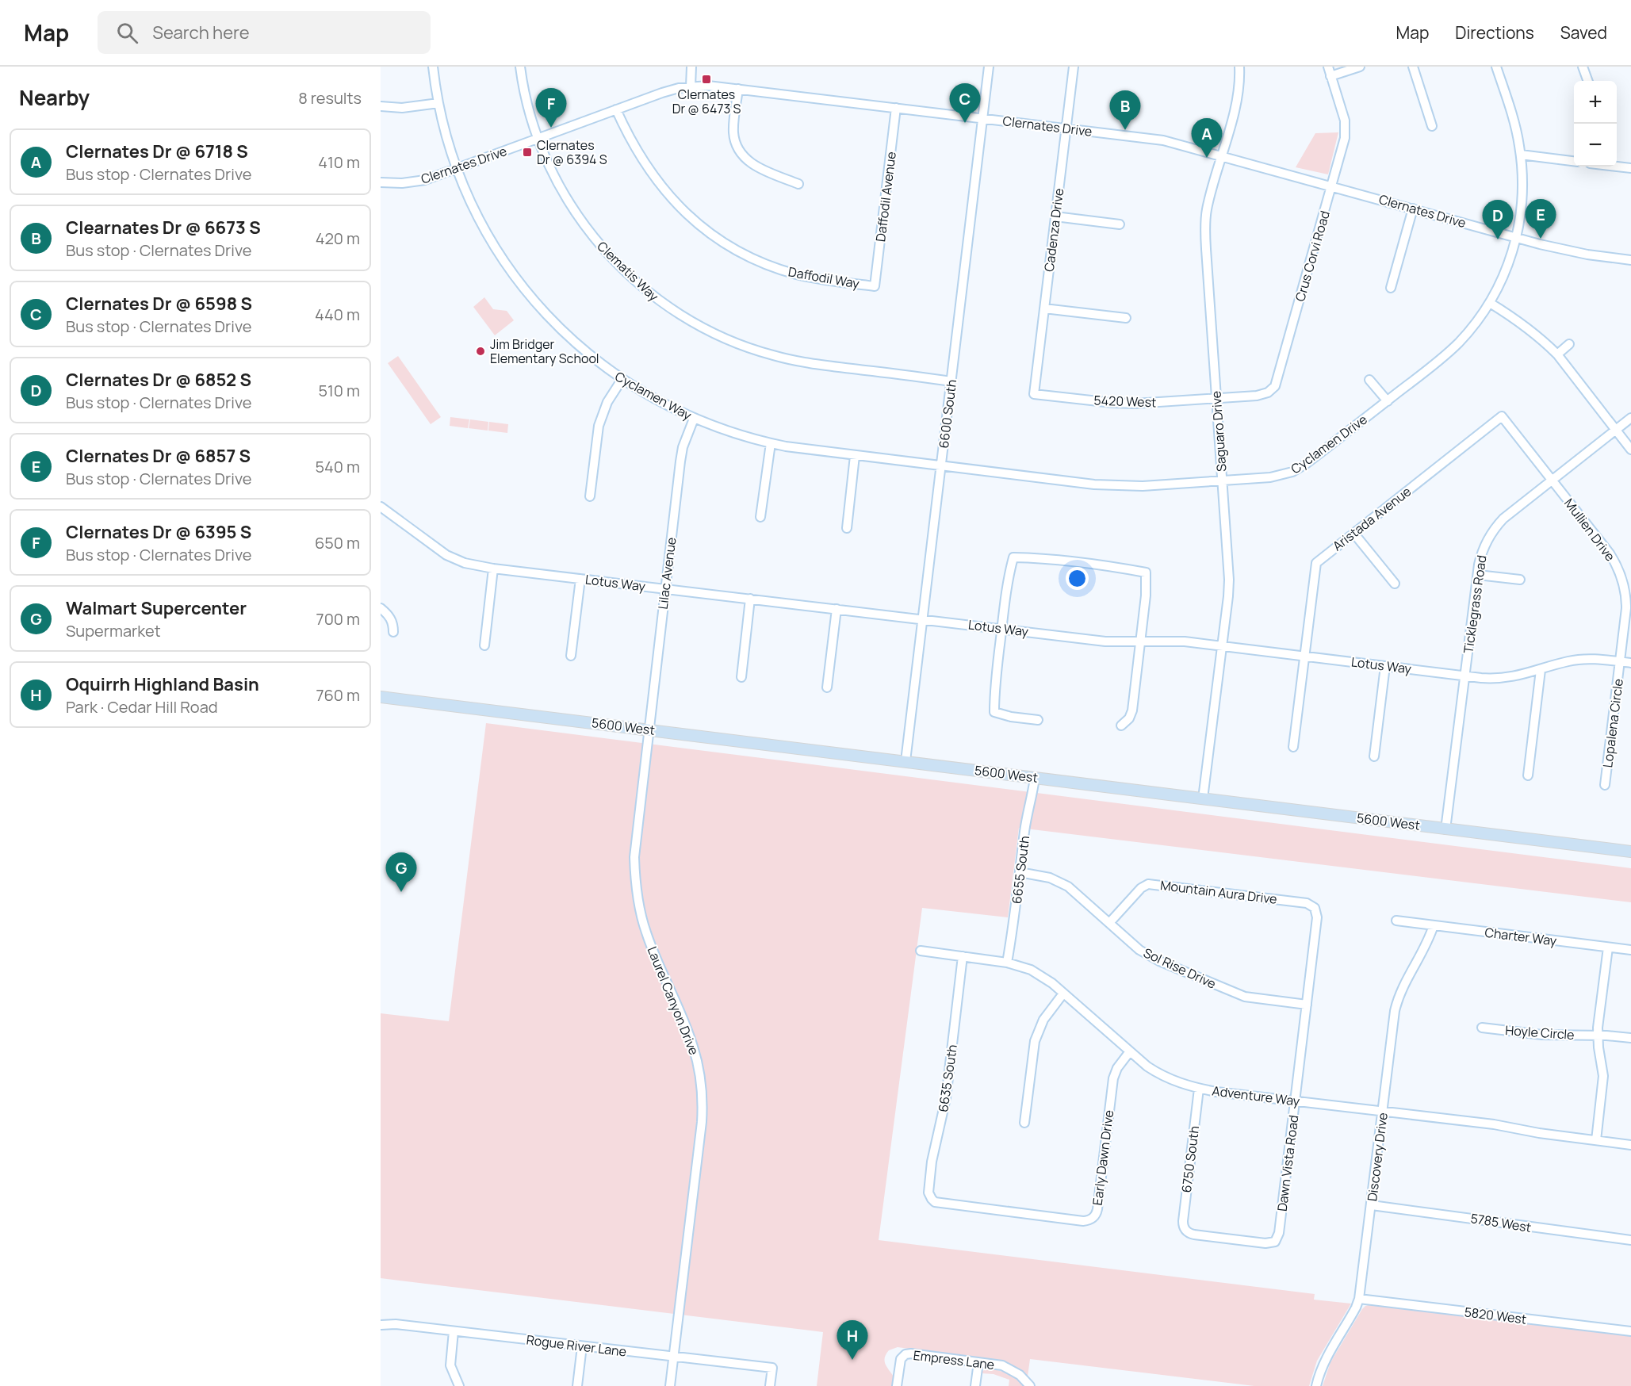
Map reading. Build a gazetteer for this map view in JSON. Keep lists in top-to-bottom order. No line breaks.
{"streets":{"main road":["5600 West"],"street":["Clernates Drive","Daffodil Avenue","Cadenza Drive","Crus Corvi Road","Clematis Way","Daffodil Way","Cyclamen Way","5420 West","6600 South","Saguaro Drive","Cyclamen Drive","Aristada Avenue","Mullien Drive","Lilac Avenue","Lotus Way","Ticklegrass Road","Lopalena Circle","6655 South","Mountain Aura Drive","Charter Way","Sol Rise Drive","Laurel Canyon Drive","Hoyle Circle","6635 South","Adventure Way","Discovery Drive","Early Dawn Drive","6750 South","Dawn Vista Road","5785 West","5820 West","Rogue River Lane","Empress Lane"]},"crossings":[["Clernates Drive","Daffodil Avenue"],["Clernates Drive","Cadenza Drive"],["Clernates Drive","Crus Corvi Road"],["Clernates Drive","Clematis Way"],["Clernates Drive","Daffodil Way"],["Clernates Drive","Cyclamen Way"],["Clernates Drive","6600 South"],["Clernates Drive","Saguaro Drive"],["Clernates Drive","Cyclamen Drive"],["Daffodil Avenue","Daffodil Way"],["Cadenza Drive","5420 West"],["Crus Corvi Road","5420 West"],["Crus Corvi Road","Saguaro Drive"],["Clematis Way","6600 South"],["Cyclamen Way","6600 South"],["Cyclamen Way","Cyclamen Drive"],["Cyclamen Way","Lilac Avenue"],["5420 West","Saguaro Drive"],["6600 South","Cyclamen Drive"],["6600 South","Lotus Way"],["6600 South","5600 West"],["Saguaro Drive","Cyclamen Drive"],["Saguaro Drive","Lotus Way"],["Saguaro Drive","5600 West"],["Aristada Avenue","Mullien Drive"],["Aristada Avenue","Lotus Way"],["Mullien Drive","Lotus Way"],["Mullien Drive","Ticklegrass Road"],["Mullien Drive","Lopalena Circle"],["Lilac Avenue","Lotus Way"],["Lilac Avenue","5600 West"],["Lilac Avenue","Laurel Canyon Drive"],["Lotus Way","Ticklegrass Road"],["Lotus Way","Lopalena Circle"],["Ticklegrass Road","5600 West"],["5600 West","6655 South"],["5600 West","Laurel Canyon Drive"],["6655 South","Sol Rise Drive"],["6655 South","Adventure Way"],["Mountain Aura Drive","Sol Rise Drive"],["Mountain Aura Drive","Dawn Vista Road"],["Charter Way","Discovery Drive"],["Sol Rise Drive","Dawn Vista Road"],["Laurel Canyon Drive","Rogue River Lane"],["6635 South","Adventure Way"],["6635 South","Early Dawn Drive"],["Adventure Way","Discovery Drive"],["Adventure Way","Early Dawn Drive"],["Adventure Way","6750 South"],["Adventure Way","Dawn Vista Road"],["Discovery Drive","5785 West"],["Discovery Drive","5820 West"],["6750 South","Dawn Vista Road"]],"places":{"transit":["Clernates Dr @ 6473 S","Clernates Dr @ 6394 S"],"other":["Jim Bridger Elementary School"]},"page":{"header":"Map","search":"Search here","nav":["Map","Directions","Saved"],"heading":["Nearby","8 results"],"map_buttons":["+","−"],"pins":["C","F","B","A","E","D","G","H"],"list":[{"mark":"A","name":"Clernates Dr @ 6718 S","note":"Bus stop · Clernates Drive","value":"410 m"},{"mark":"B","name":"Clearnates Dr @ 6673 S","note":"Bus stop · Clernates Drive","value":"420 m"},{"mark":"C","name":"Clernates Dr @ 6598 S","note":"Bus stop · Clernates Drive","value":"440 m"},{"mark":"D","name":"Clernates Dr @ 6852 S","note":"Bus stop · Clernates Drive","value":"510 m"},{"mark":"E","name":"Clernates Dr @ 6857 S","note":"Bus stop · Clernates Drive","value":"540 m"},{"mark":"F","name":"Clernates Dr @ 6395 S","note":"Bus stop · Clernates Drive","value":"650 m"},{"mark":"G","name":"Walmart Supercenter","note":"Supermarket","value":"700 m"},{"mark":"H","name":"Oquirrh Highland Basin","note":"Park · Cedar Hill Road","value":"760 m"}]}}
